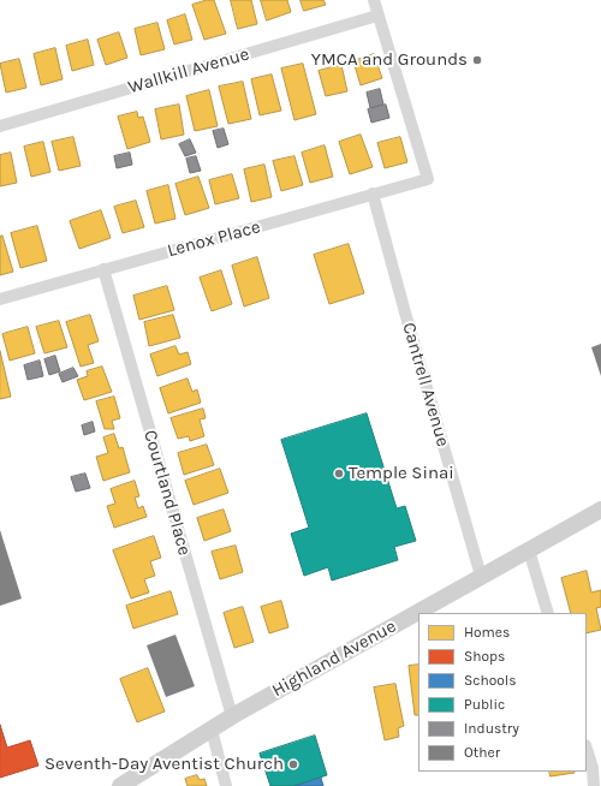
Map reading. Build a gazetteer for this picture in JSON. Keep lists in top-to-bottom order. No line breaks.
{"streets":{"street":["Wallkill Avenue","Lenox Place","Cantrell Avenue","Courtland Place","Highland Avenue"]},"crossings":[["Wallkill Avenue","Lenox Place"],["Lenox Place","Cantrell Avenue"],["Lenox Place","Courtland Place"],["Cantrell Avenue","Highland Avenue"],["Courtland Place","Highland Avenue"]],"places":["YMCA and Grounds","Temple Sinai","Seventh-Day Aventist Church"],"legend":["Homes","Shops","Schools","Public","Industry","Other"]}
